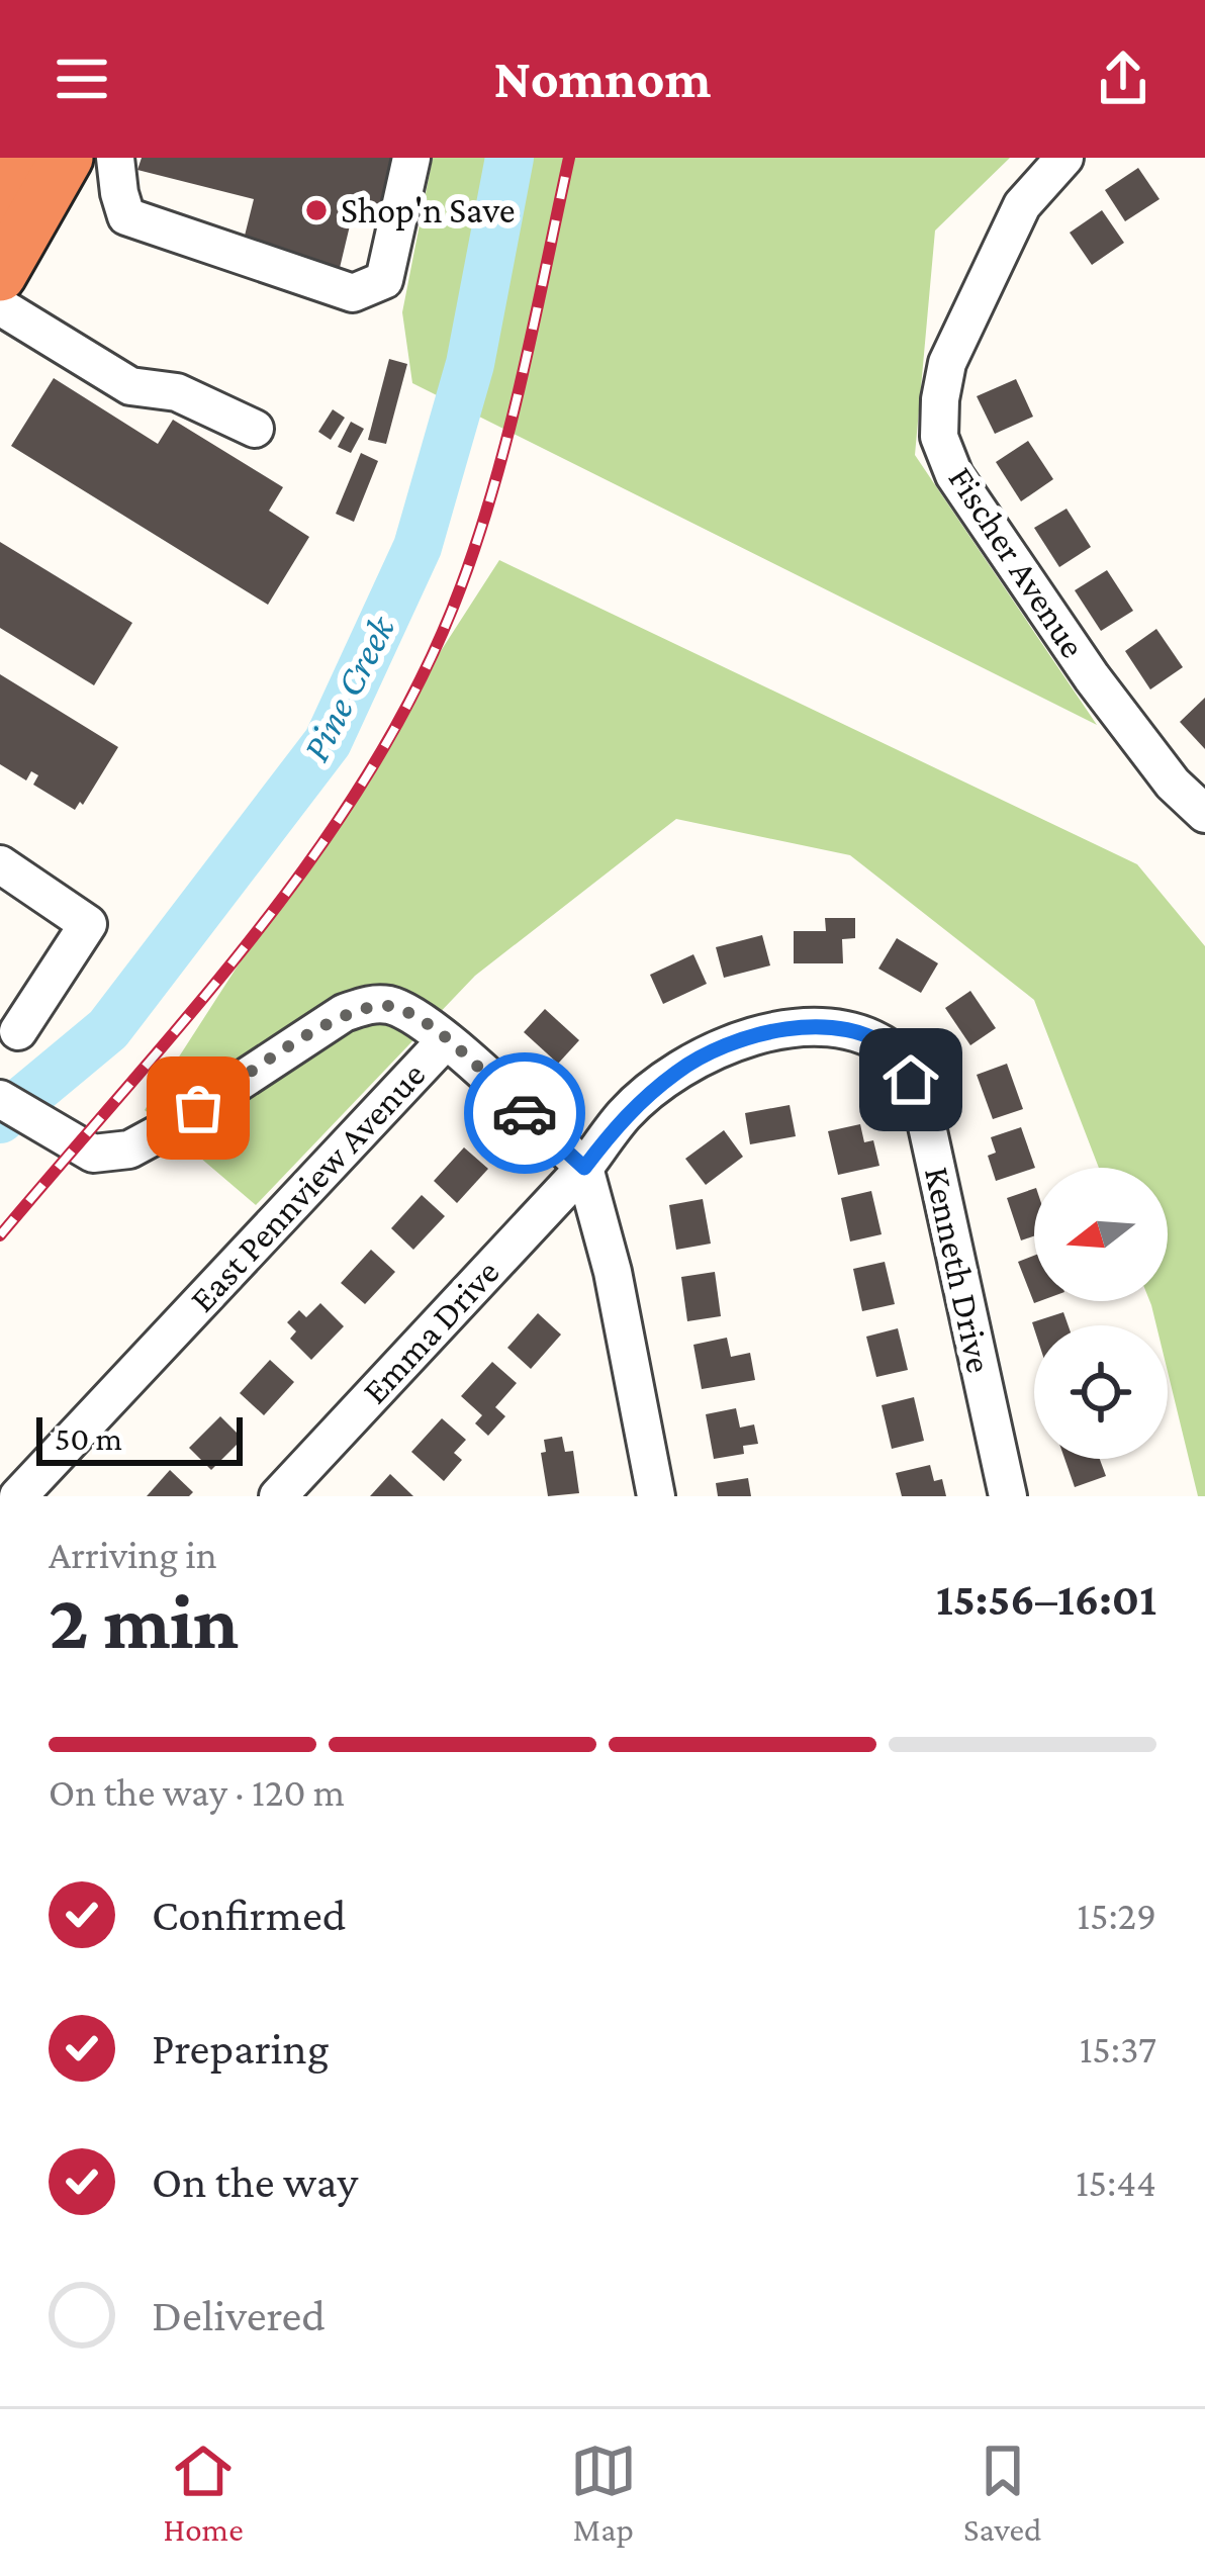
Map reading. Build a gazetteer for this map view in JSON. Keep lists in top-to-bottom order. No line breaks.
{"streets":{"street":["Fischer Avenue","East Pennview Avenue","Kenneth Drive","Emma Drive"]},"crossings":[["Kenneth Drive","Emma Drive"]],"water":["Pine Creek"],"places":["Shop'n Save"],"scale_bar":"50 m","north":"left","page":{"header":"Nomnom","scale":"50 m","heading":["2 min","Arriving in","15:56–16:01"],"bar":"On the way · 120 m","list":[["Confirmed","15:29"],["Preparing","15:37"],["On the way","15:44"],"Delivered"],"tabs":["Home","Map","Saved"]}}
